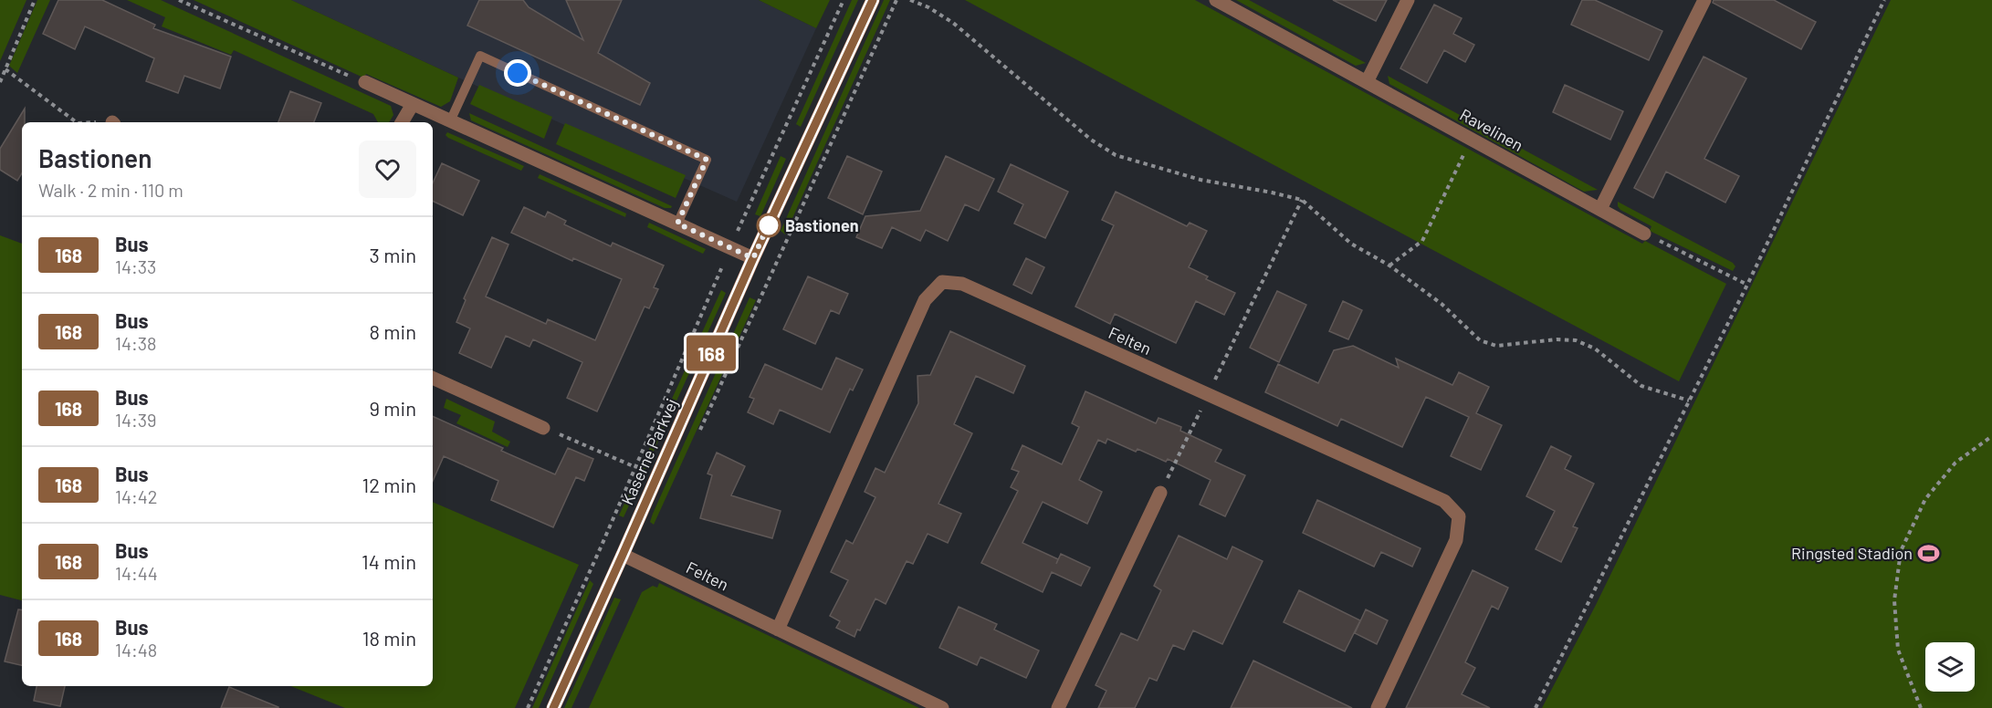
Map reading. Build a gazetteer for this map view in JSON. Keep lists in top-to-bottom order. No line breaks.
{"streets":{"street":["Ravelinen","Felten","Kaserne Parkvej"]},"crossings":[["Felten","Kaserne Parkvej"]],"places":{"other":["Bastionen"],"sports":["Ringsted Stadion"]},"lines":["bus line 168"],"page":{"on_map":"168","heading":["Bastionen","Walk · 2 min · 110 m"],"list":[{"mark":"168","name":"Bus","note":"14:33","value":"3 min"},{"mark":"168","name":"Bus","note":"14:38","value":"8 min"},{"mark":"168","name":"Bus","note":"14:39","value":"9 min"},{"mark":"168","name":"Bus","note":"14:42","value":"12 min"},{"mark":"168","name":"Bus","note":"14:44","value":"14 min"},{"mark":"168","name":"Bus","note":"14:48","value":"18 min"}]}}
